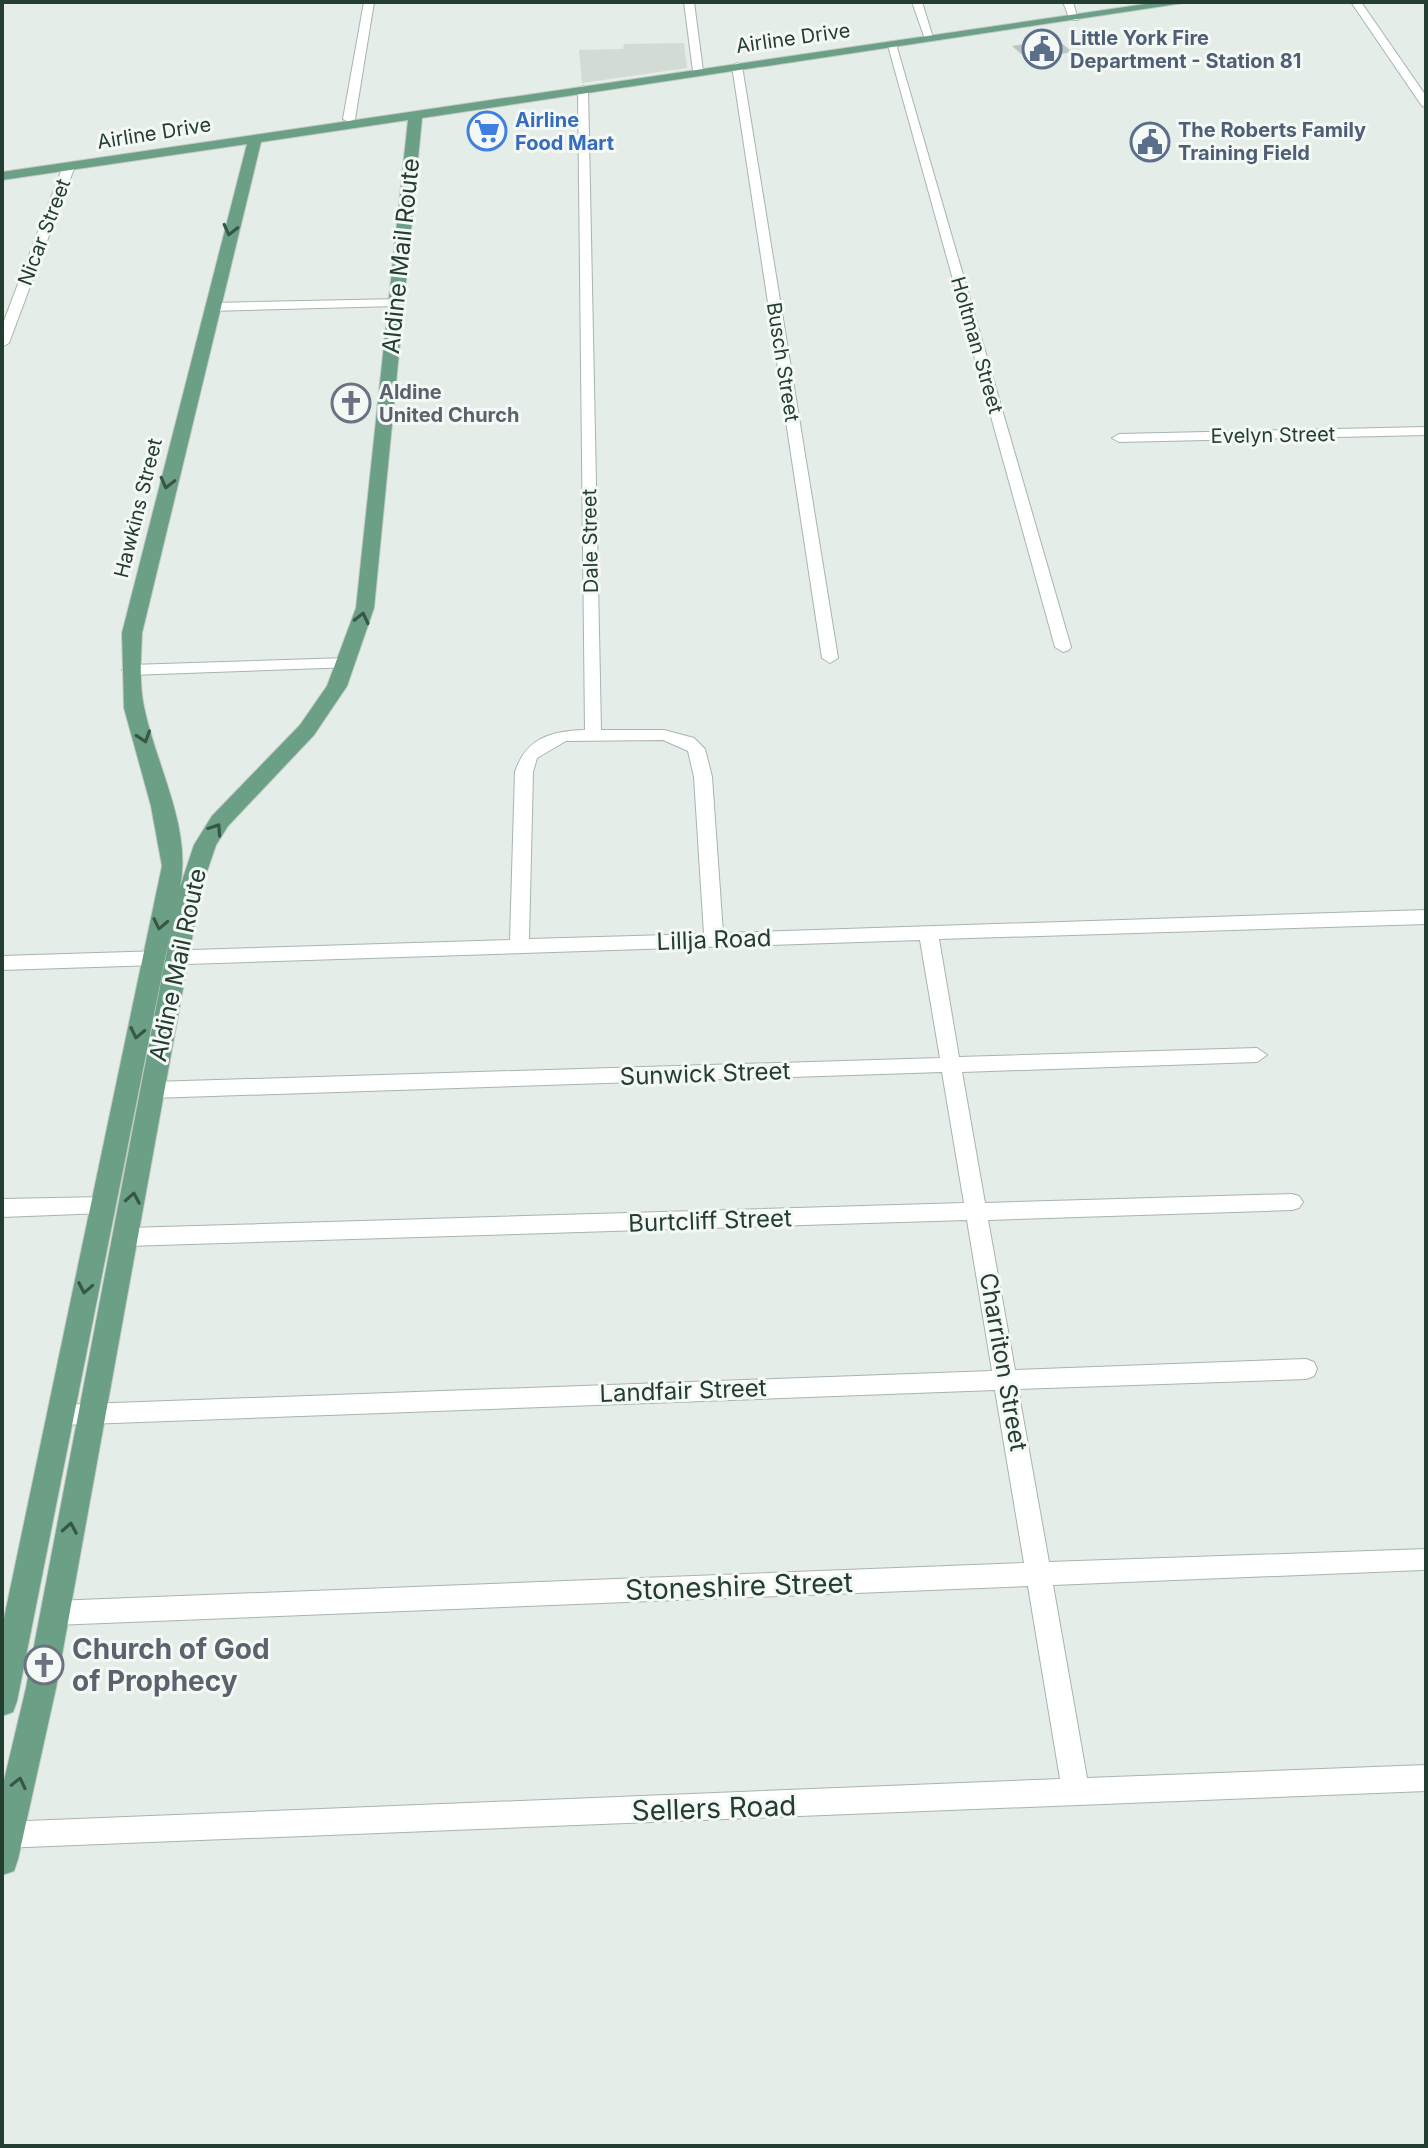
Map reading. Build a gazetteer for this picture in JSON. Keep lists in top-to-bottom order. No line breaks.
{"streets":{"main road":["Airline Drive","Aldine Mail Route","Hawkins Street"],"street":["Nicar Street","Holtman Street","Busch Street","Evelyn Street","Dale Street","Lillja Road","Sunwick Street","Burtcliff Street","Charriton Street","Landfair Street","Stoneshire Street","Sellers Road"]},"crossings":[["Airline Drive","Nicar Street"],["Airline Drive","Aldine Mail Route"],["Airline Drive","Holtman Street"],["Airline Drive","Busch Street"],["Airline Drive","Hawkins Street"],["Airline Drive","Dale Street"],["Aldine Mail Route","Hawkins Street"],["Aldine Mail Route","Lillja Road"],["Aldine Mail Route","Sunwick Street"],["Aldine Mail Route","Burtcliff Street"],["Aldine Mail Route","Landfair Street"],["Aldine Mail Route","Stoneshire Street"],["Aldine Mail Route","Sellers Road"],["Lillja Road","Charriton Street"],["Sunwick Street","Charriton Street"],["Burtcliff Street","Charriton Street"],["Charriton Street","Landfair Street"],["Charriton Street","Stoneshire Street"],["Charriton Street","Sellers Road"]],"one_way":["Hawkins Street"],"places":{"public building":["Little York Fire Department - Station 81","The Roberts Family Training Field"],"supermarket":["Airline Food Mart"],"church":["Aldine United Church","Church of God of Prophecy"]}}
